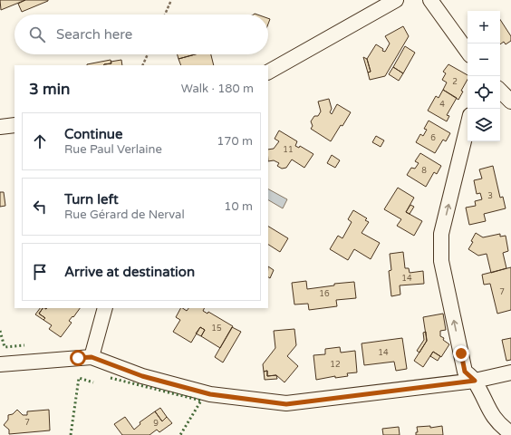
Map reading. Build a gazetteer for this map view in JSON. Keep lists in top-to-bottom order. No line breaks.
{"house_numbers":["2","4","6","11","8","3","14","7","16","15","14","12","7","9"],"page":{"map_buttons":["+","−"],"search":"Search here","heading":["3 min","Walk · 180 m"],"list":[["Continue","Rue Paul Verlaine","170 m"],["Turn left","Rue Gérard de Nerval","10 m"],"Arrive at destination"]}}
